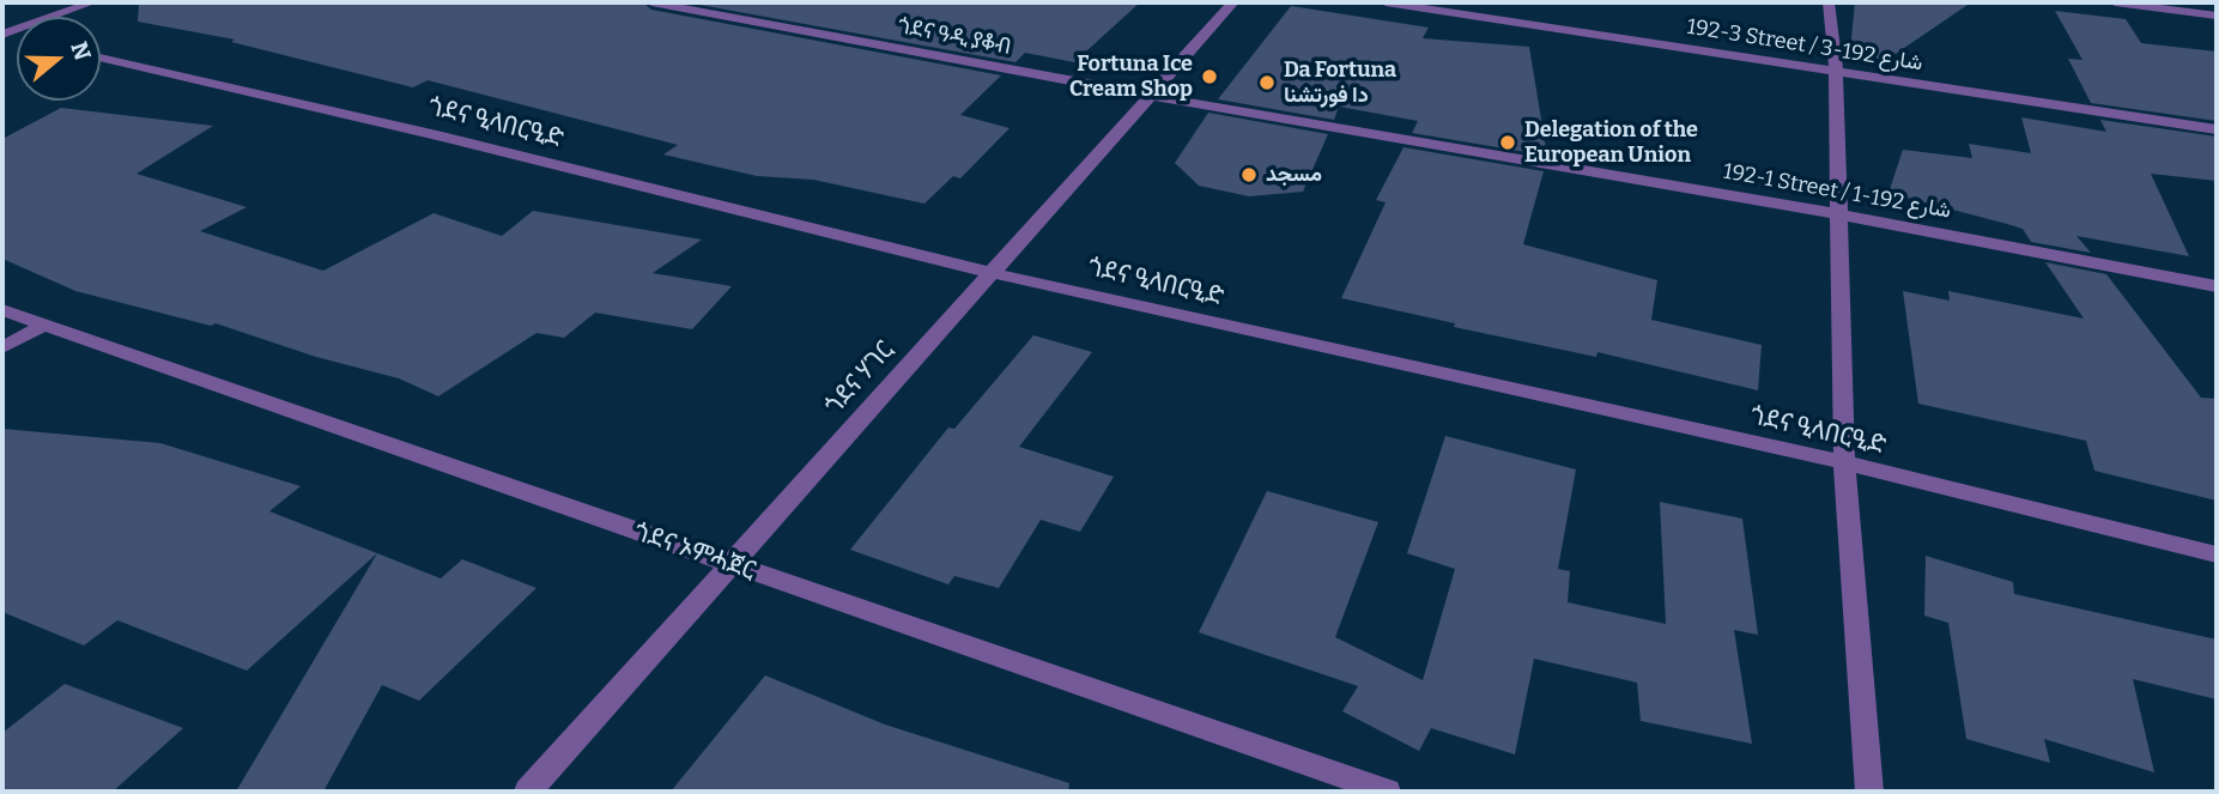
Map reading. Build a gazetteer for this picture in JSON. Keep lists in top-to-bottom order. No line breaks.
{"streets":{"street":["ጎደና ዓዲ ያቆብ","192-3 Street / شارع 192-3","ጎደና ዒላበርዒድ","192-1 Street / شارع 192-1","ጎደና ሃገር","ጎደና ኦምሓጀር"]},"crossings":[["ጎደና ዓዲ ያቆብ","192-1 Street / شارع 192-1"],["ጎደና ዓዲ ያቆብ","ጎደና ሃገር"],["ጎደና ዒላበርዒድ","ጎደና ሃገር"],["192-1 Street / شارع 192-1","ጎደና ሃገር"],["ጎደና ሃገር","ጎደና ኦምሓጀር"]],"places":["Fortuna Ice Cream Shop","Da Fortuna دا فورتشنا","Delegation of the European Union","مسجد"],"north":"right"}
